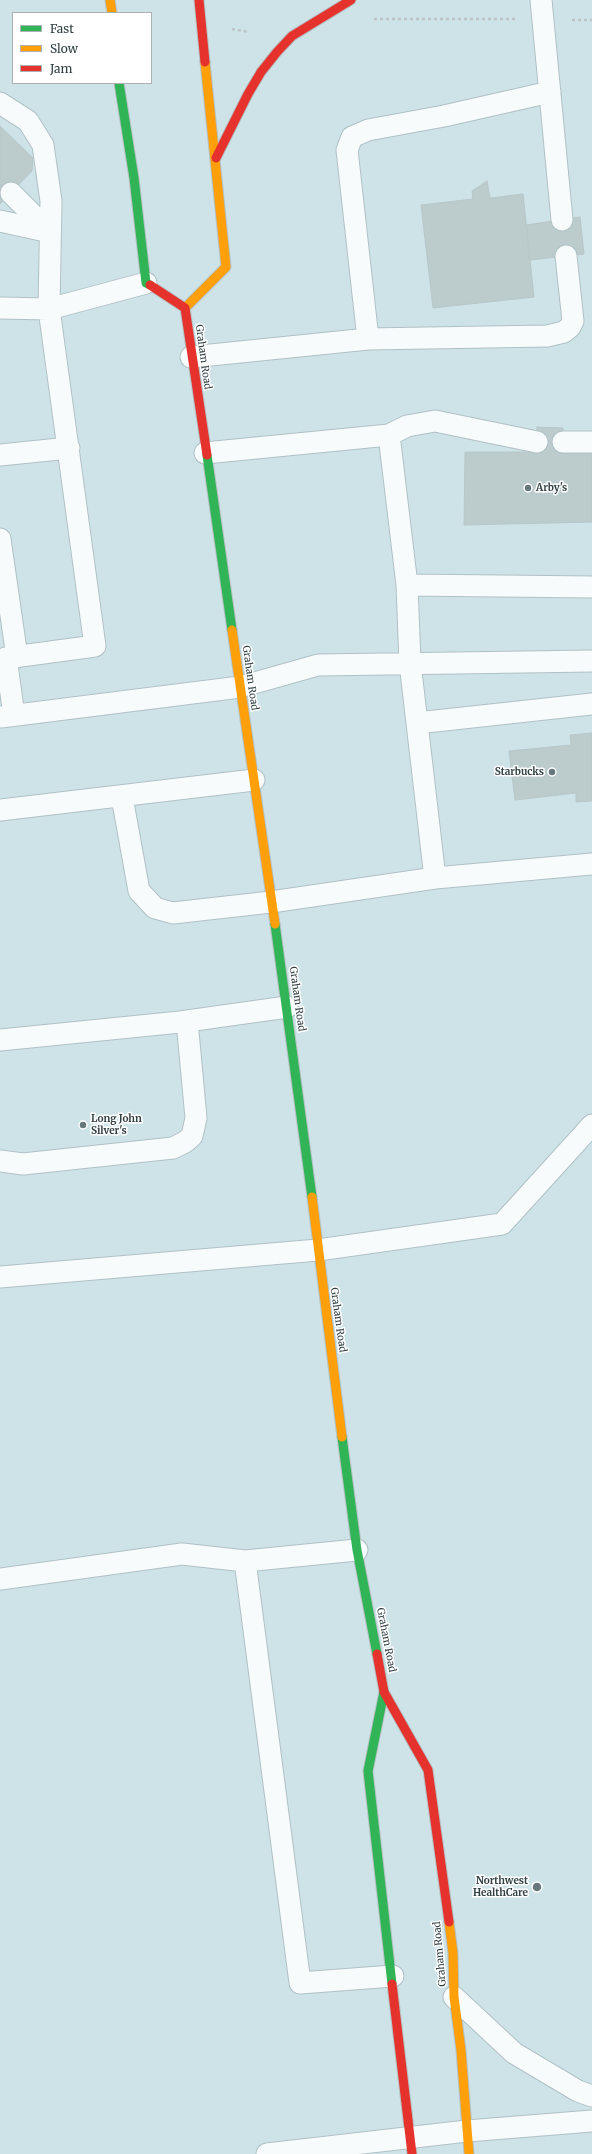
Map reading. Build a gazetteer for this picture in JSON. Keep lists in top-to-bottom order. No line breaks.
{"streets":{"main road":["Graham Road"]},"places":["Arby's","Starbucks","Long John Silver's","Northwest HealthCare"],"legend":["Fast","Slow","Jam"]}
